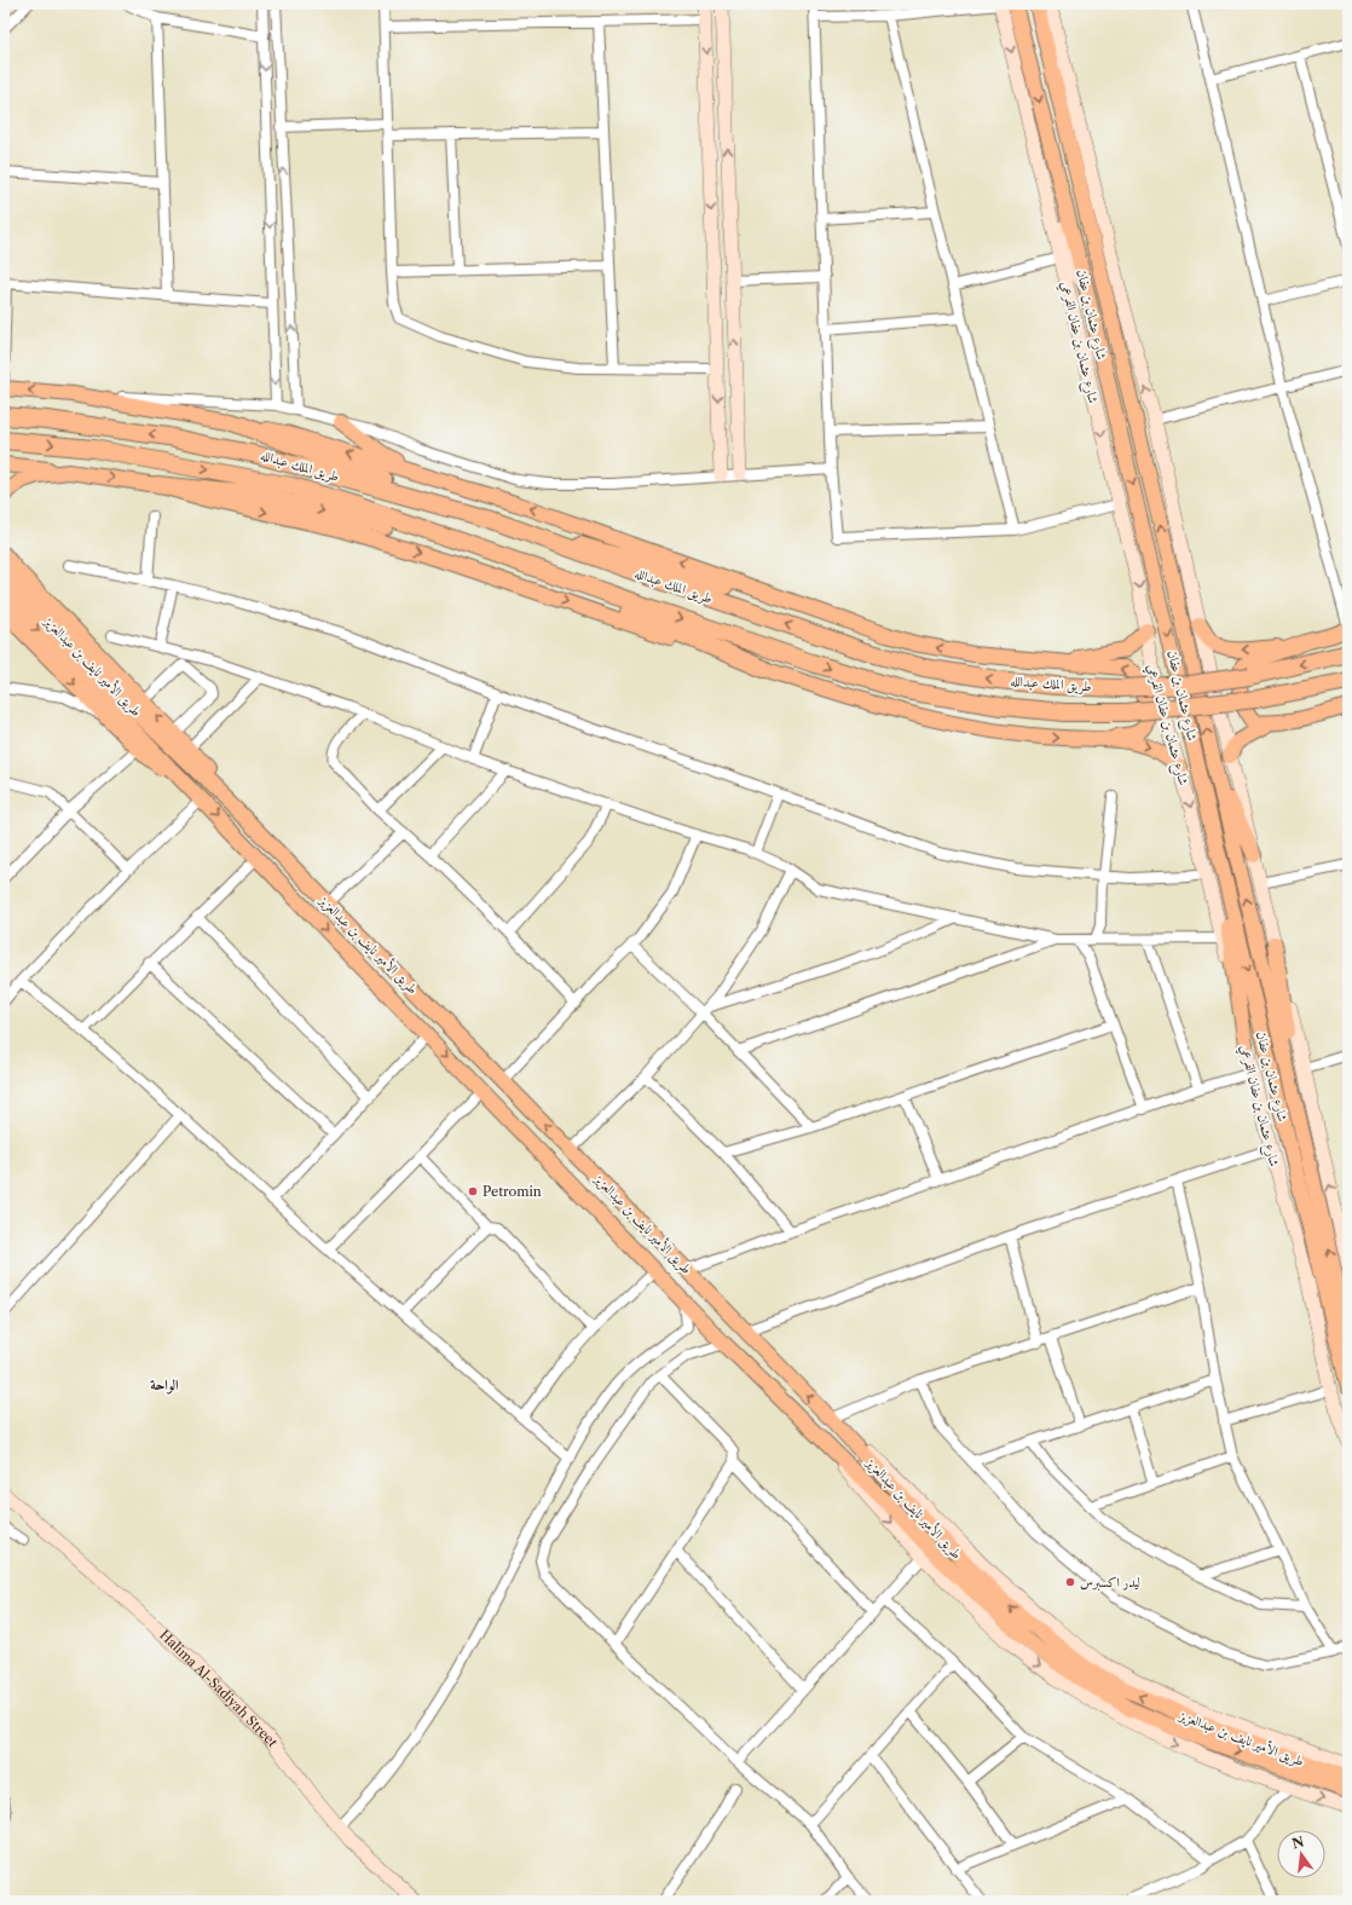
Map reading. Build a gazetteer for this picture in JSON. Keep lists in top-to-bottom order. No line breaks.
{"streets":{"highway":["طريق الملك عبدالله"],"main road":["شارع عثمان بن عفان","شارع عثمان بن عفان الفرعي","طريق الأمير نايف بن عبدالعزيز","Halima Al-Sadiyah Street"]},"districts":["الواحة"],"places":["Petromin","ليدر اكسبرس"],"north":"top"}
